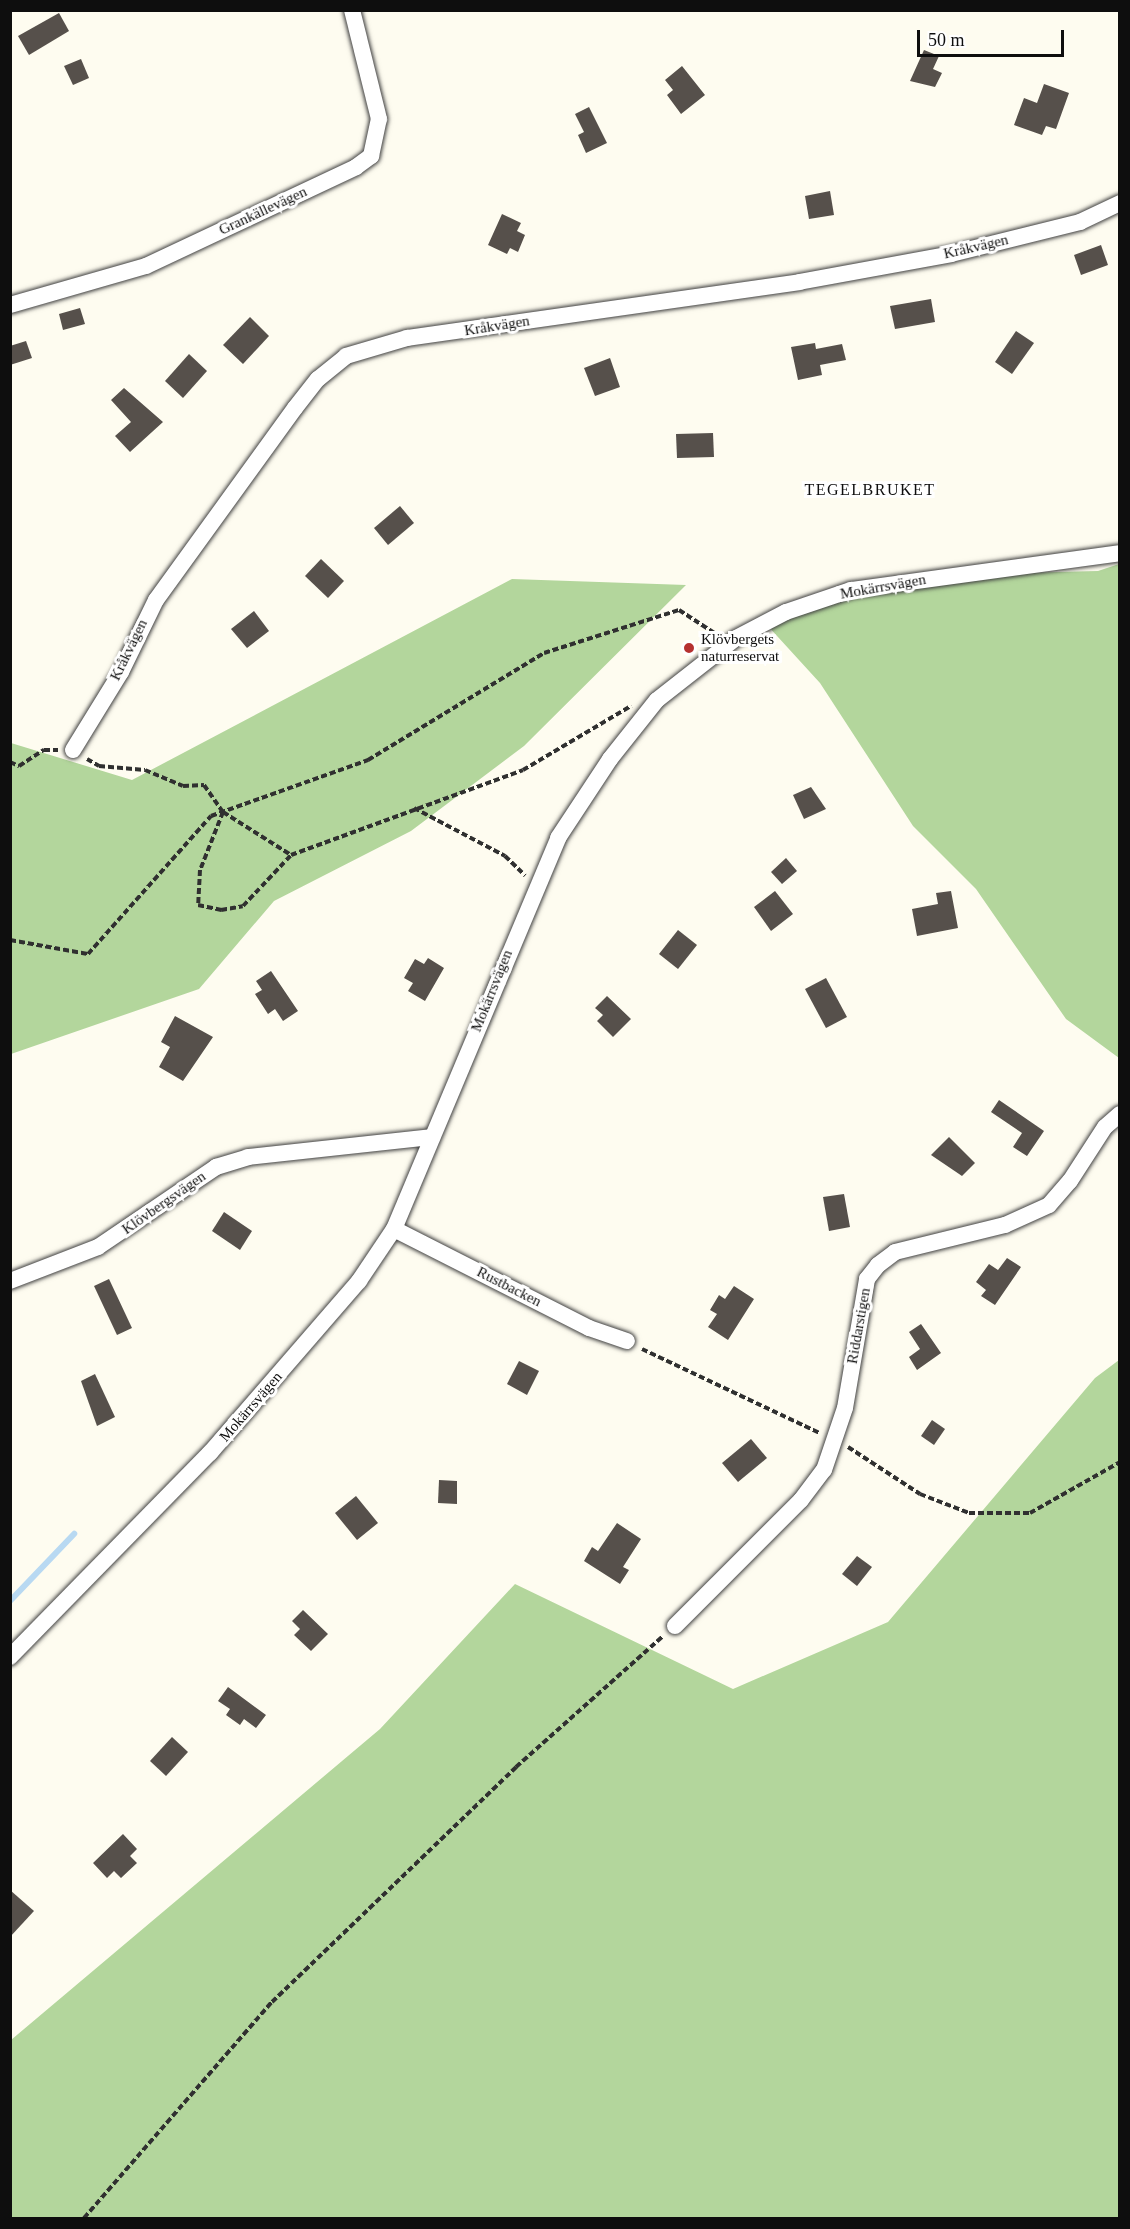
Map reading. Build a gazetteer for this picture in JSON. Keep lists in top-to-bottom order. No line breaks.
{"streets":{"street":["Grankällevägen","Kråkvägen","Mokärrsvägen","Klövbergsvägen","Rustbacken","Riddarstigen"]},"crossings":[["Mokärrsvägen","Klövbergsvägen"],["Mokärrsvägen","Rustbacken"]],"districts":["TEGELBRUKET"],"places":["Klövbergets naturreservat"],"scale_bar":"50 m"}
